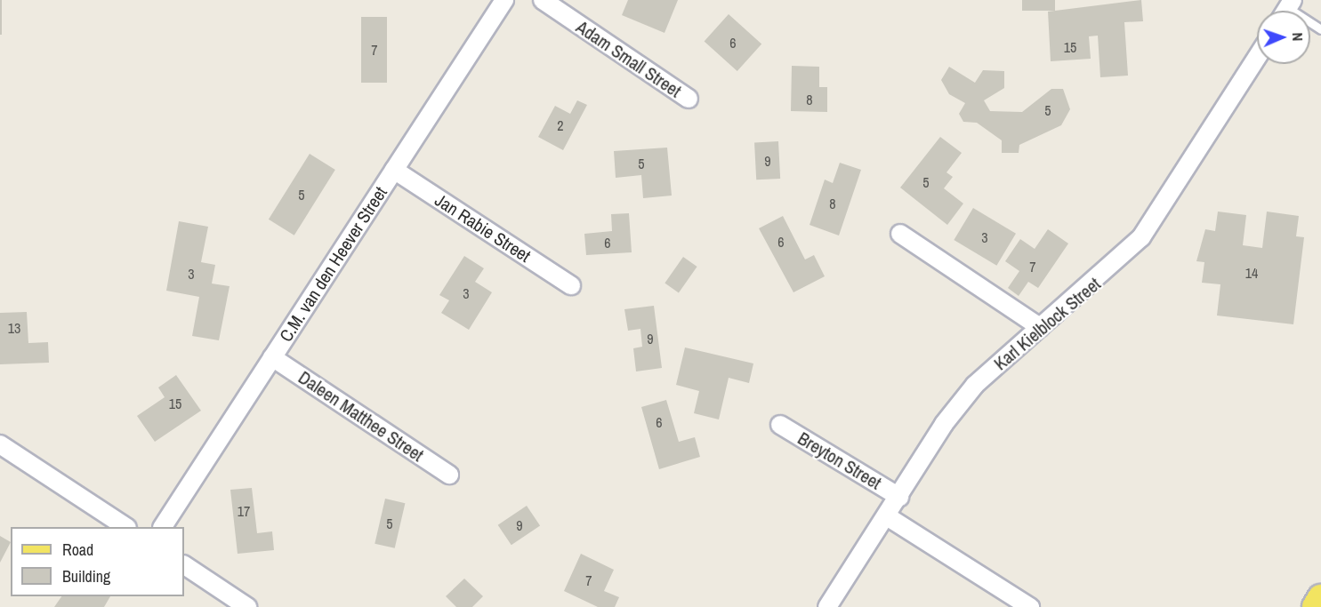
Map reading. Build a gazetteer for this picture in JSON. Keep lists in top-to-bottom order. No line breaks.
{"streets":{"street":["Adam Small Street","Jan Rabie Street","C.M. van den Heever Street","Karl Kielblock Street","Daleen Matthee Street","Breyton Street"]},"crossings":[["Jan Rabie Street","C.M. van den Heever Street"],["C.M. van den Heever Street","Daleen Matthee Street"],["Karl Kielblock Street","Breyton Street"]],"house_numbers":["6","15","7","8","5","2","9","5","5","5","8","3","6","6","7","14","3","3","13","9","15","6","17","5","9","7"],"legend":["Road","Building"],"north":"right"}
